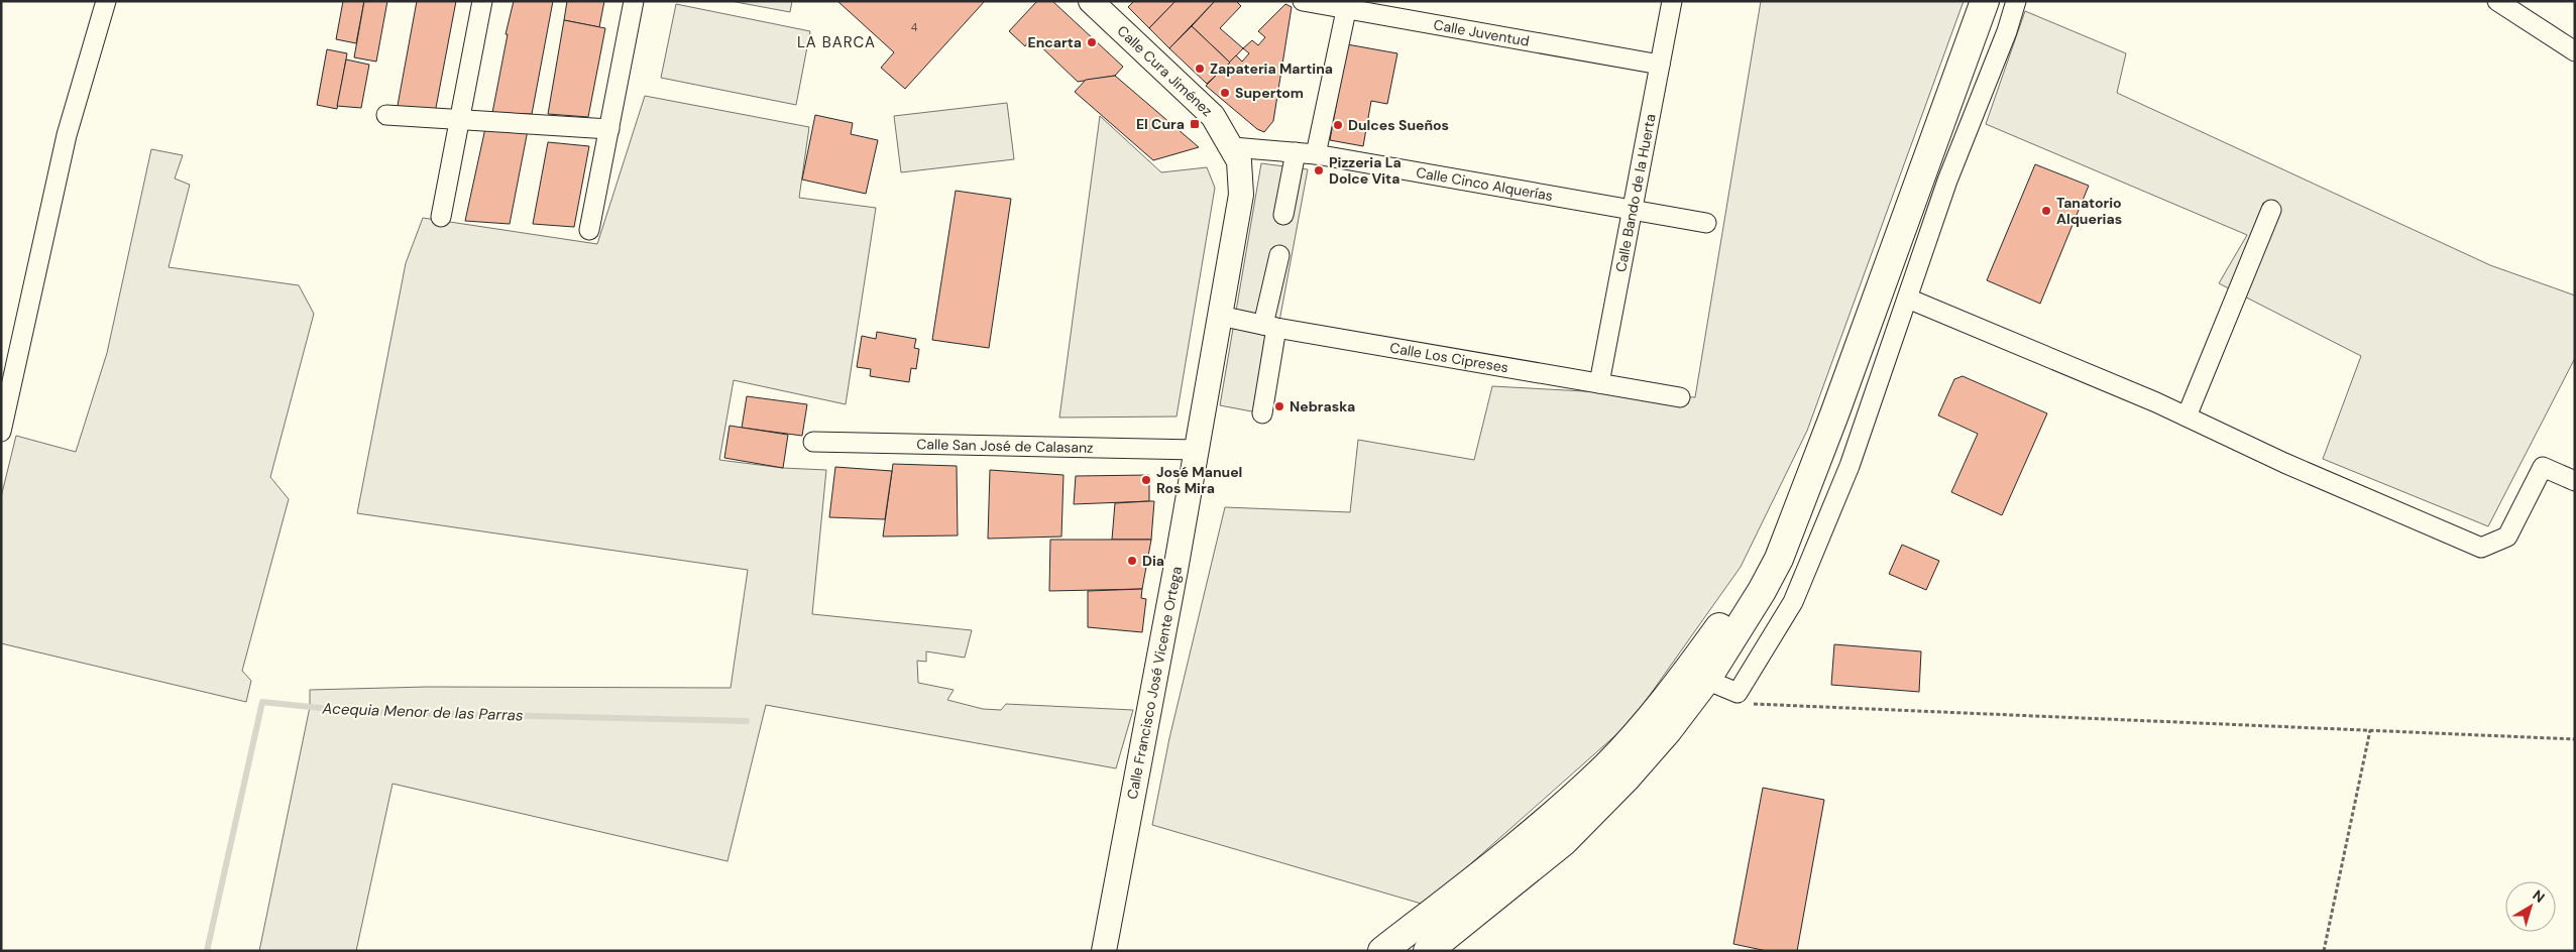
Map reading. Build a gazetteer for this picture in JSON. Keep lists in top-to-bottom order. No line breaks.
{"streets":{"street":["Calle Juventud","Calle Cura Jiménez","Calle Cinco Alquerías","Calle Bando de la Huerta","Calle Los Cipreses","Calle San José de Calasanz","Calle Francisco José Vicente Ortega"]},"crossings":[["Calle Juventud","Calle Bando de la Huerta"],["Calle Cura Jiménez","Calle Cinco Alquerías"],["Calle Cura Jiménez","Calle Francisco José Vicente Ortega"],["Calle Cinco Alquerías","Calle Bando de la Huerta"],["Calle Cinco Alquerías","Calle Francisco José Vicente Ortega"],["Calle Bando de la Huerta","Calle Los Cipreses"],["Calle Los Cipreses","Calle Francisco José Vicente Ortega"],["Calle San José de Calasanz","Calle Francisco José Vicente Ortega"]],"districts":["LA BARCA"],"water":["Acequia Menor de las Parras"],"places":{"other":["Encarta","Zapateria Martina","Supertom","Dulces Sueños","Pizzeria La Dolce Vita","Tanatorio Alquerias","Nebraska","José Manuel Ros Mira","Dia"],"transit":["El Cura"]},"house_numbers":["4"],"north":"top right"}
